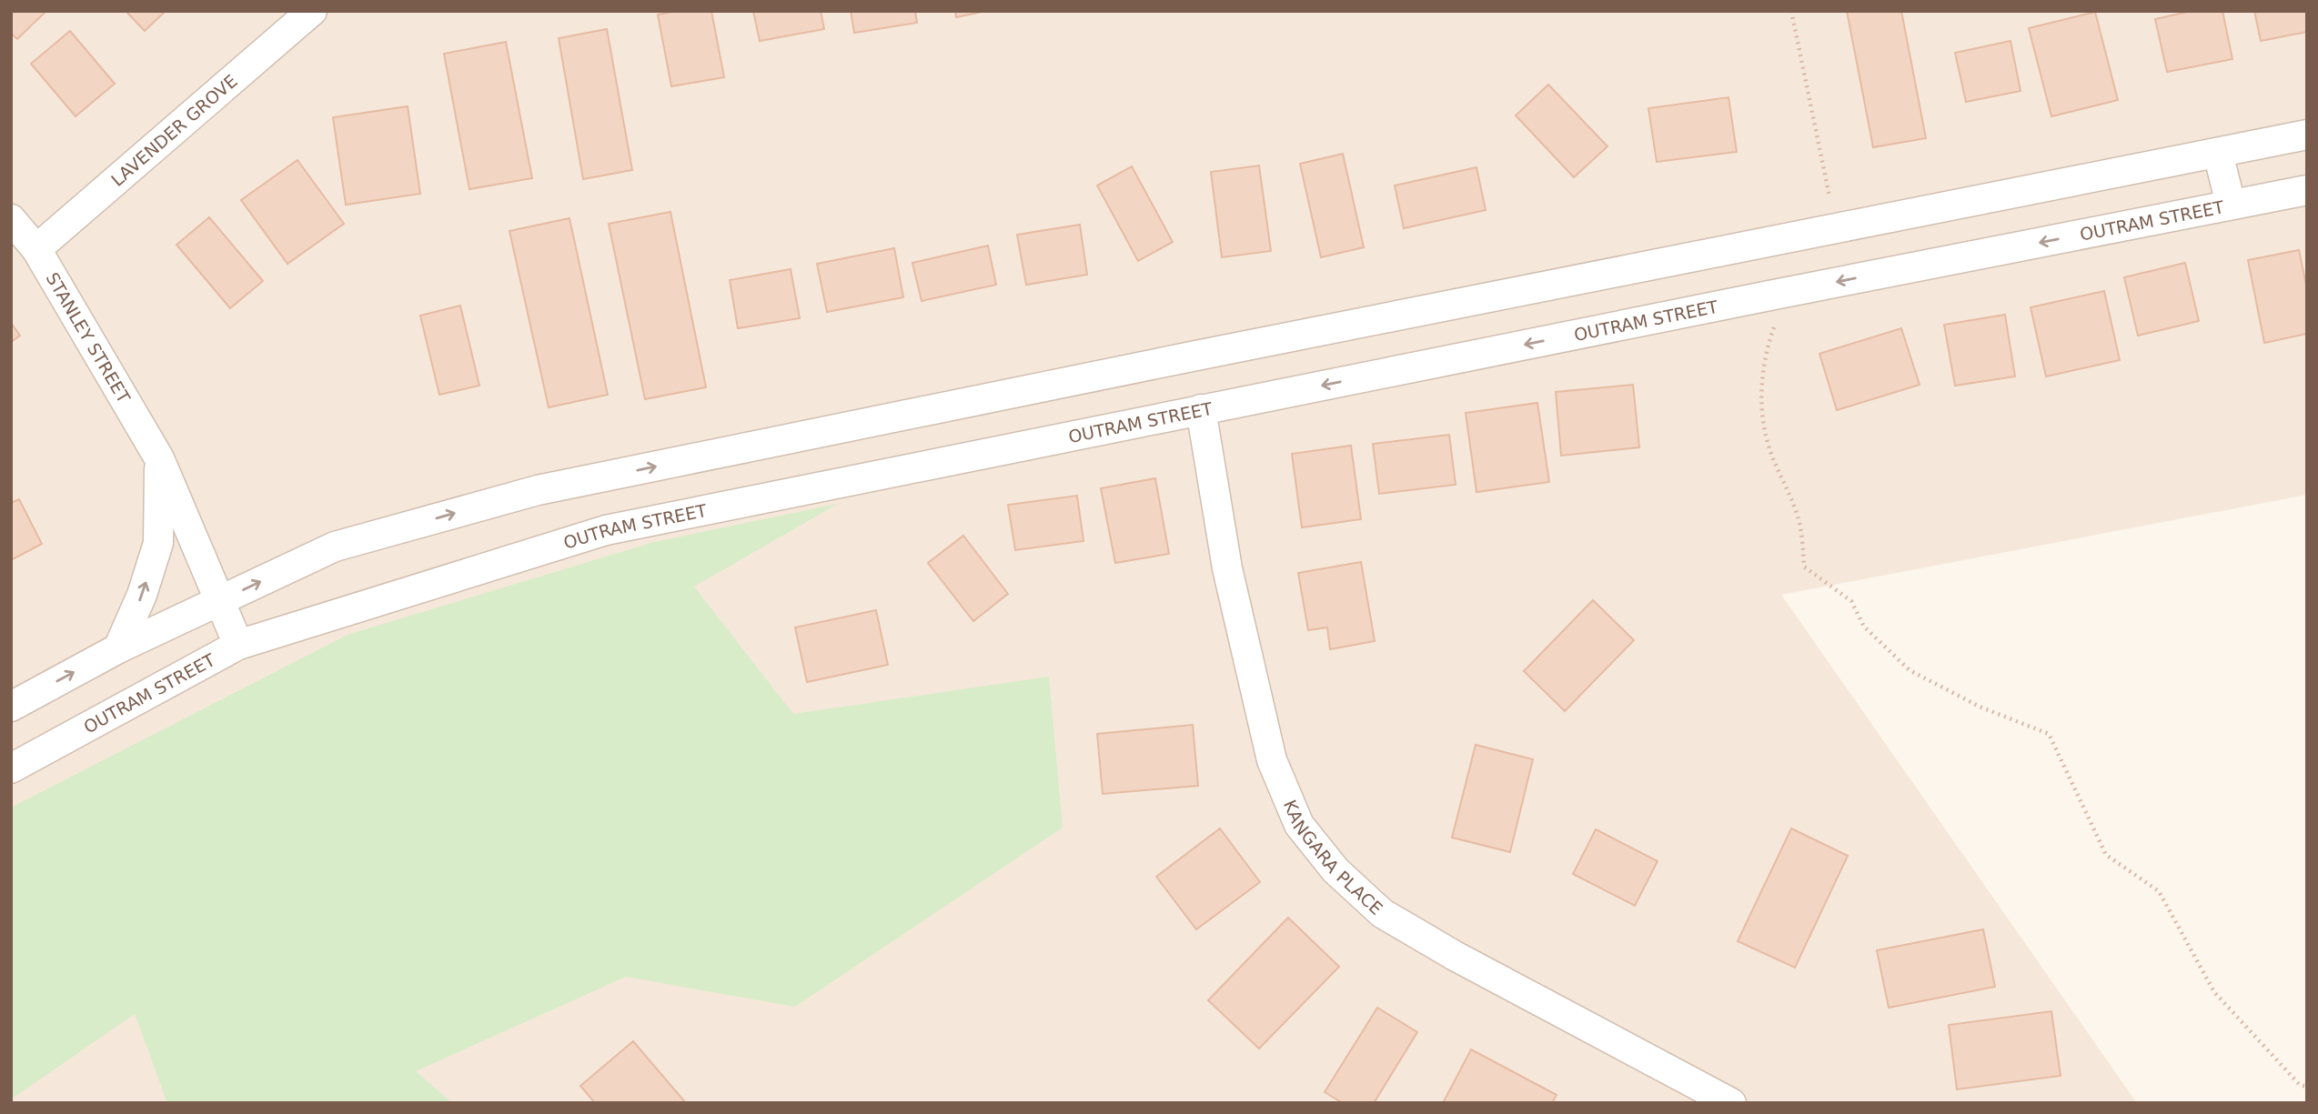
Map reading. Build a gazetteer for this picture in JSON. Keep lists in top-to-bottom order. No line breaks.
{"streets":{"street":["LAVENDER GROVE","OUTRAM STREET","STANLEY STREET","KANGARA PLACE"]},"crossings":[["LAVENDER GROVE","STANLEY STREET"],["OUTRAM STREET","STANLEY STREET"],["OUTRAM STREET","KANGARA PLACE"]]}
